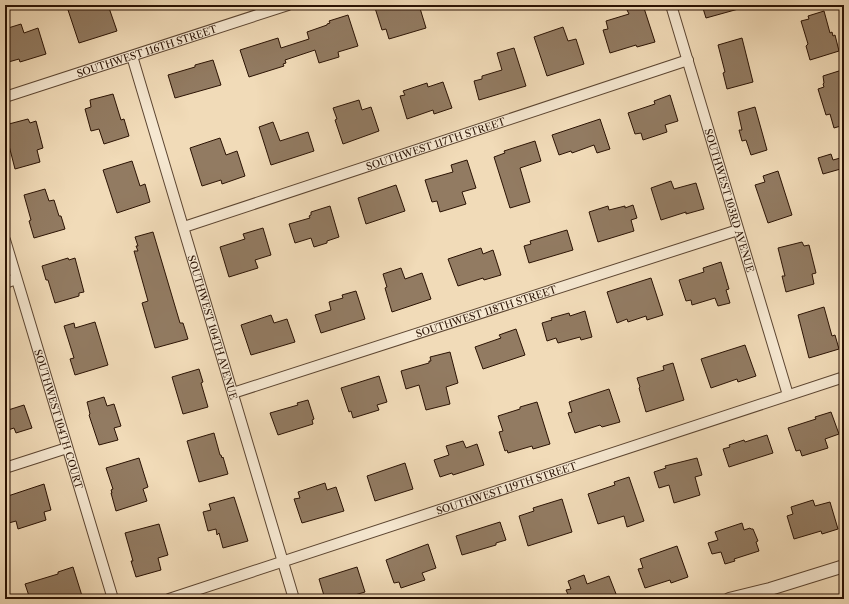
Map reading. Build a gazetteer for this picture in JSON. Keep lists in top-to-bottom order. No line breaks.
{"streets":{"street":["SOUTHWEST 116TH STREET","SOUTHWEST 117TH STREET","SOUTHWEST 103RD AVENUE","SOUTHWEST 118TH STREET","SOUTHWEST 104TH AVENUE","SOUTHWEST 104TH COURT","SOUTHWEST 119TH STREET"]},"crossings":[["SOUTHWEST 116TH STREET","SOUTHWEST 104TH AVENUE"],["SOUTHWEST 117TH STREET","SOUTHWEST 103RD AVENUE"],["SOUTHWEST 117TH STREET","SOUTHWEST 104TH AVENUE"],["SOUTHWEST 103RD AVENUE","SOUTHWEST 118TH STREET"],["SOUTHWEST 103RD AVENUE","SOUTHWEST 119TH STREET"],["SOUTHWEST 118TH STREET","SOUTHWEST 104TH AVENUE"],["SOUTHWEST 104TH AVENUE","SOUTHWEST 119TH STREET"]]}
